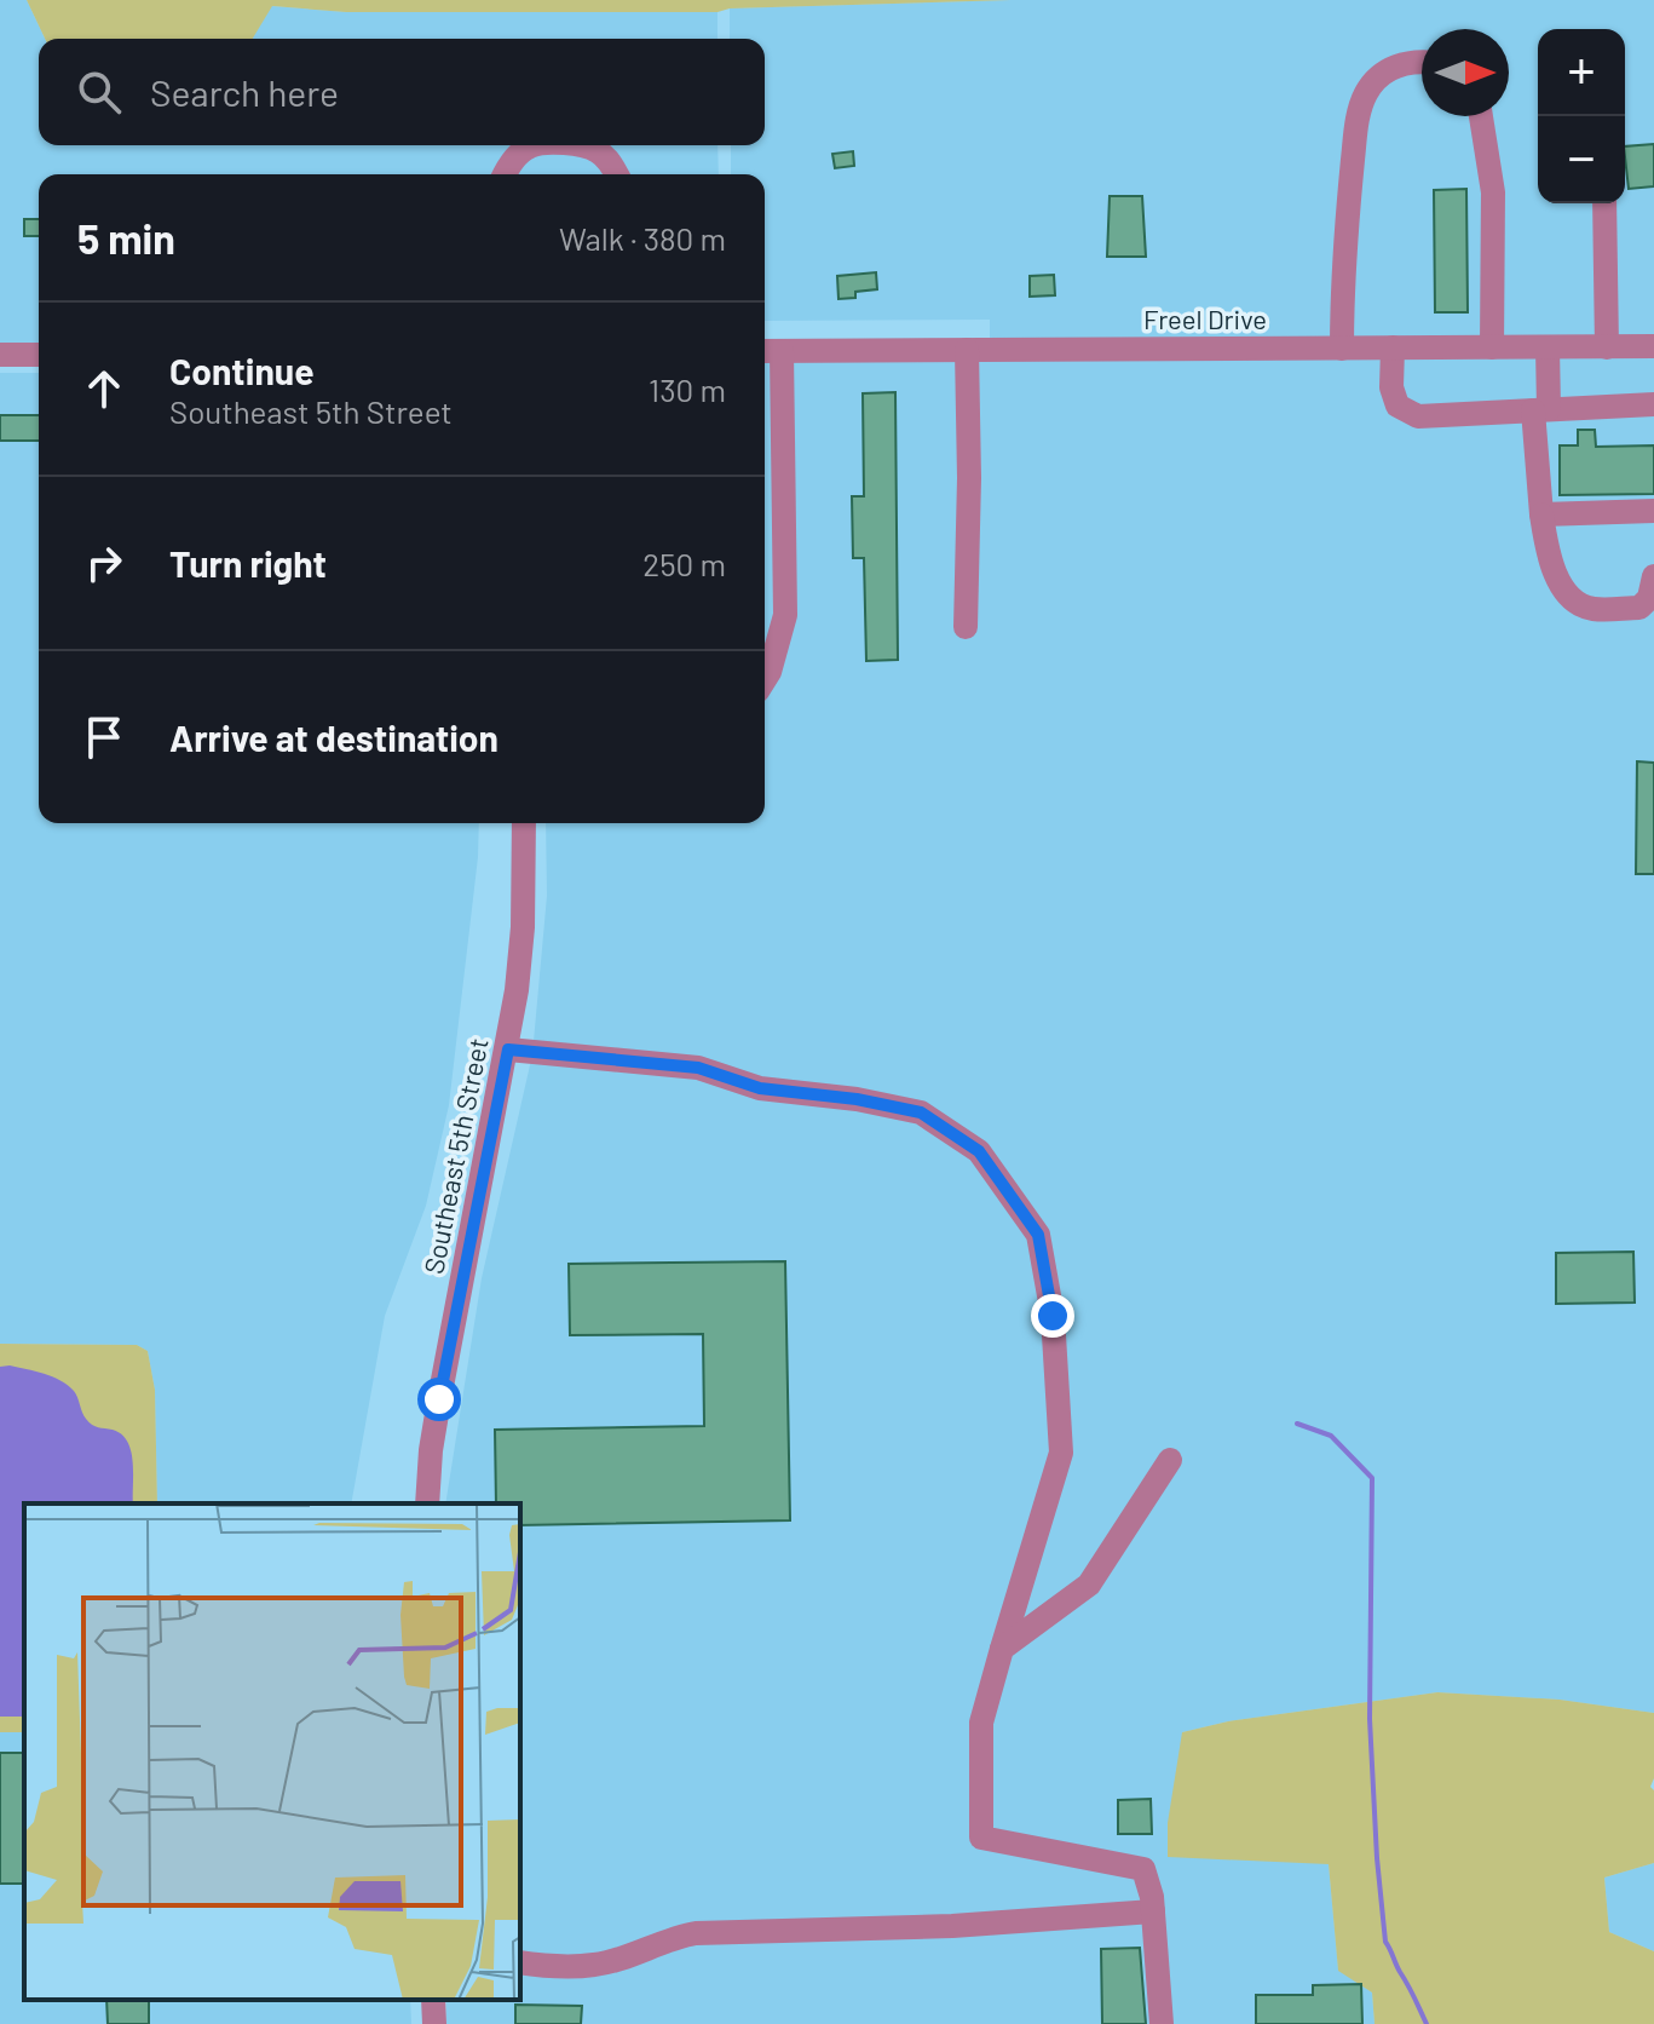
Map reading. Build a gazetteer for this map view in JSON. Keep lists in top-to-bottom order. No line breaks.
{"streets":{"street":["Freel Drive","Southeast 5th Street"]},"north":"right","page":{"map_buttons":["+","−"],"search":"Search here","heading":["5 min","Walk · 380 m"],"list":[["Continue","Southeast 5th Street","130 m"],["Turn right","250 m"],"Arrive at destination"]}}
